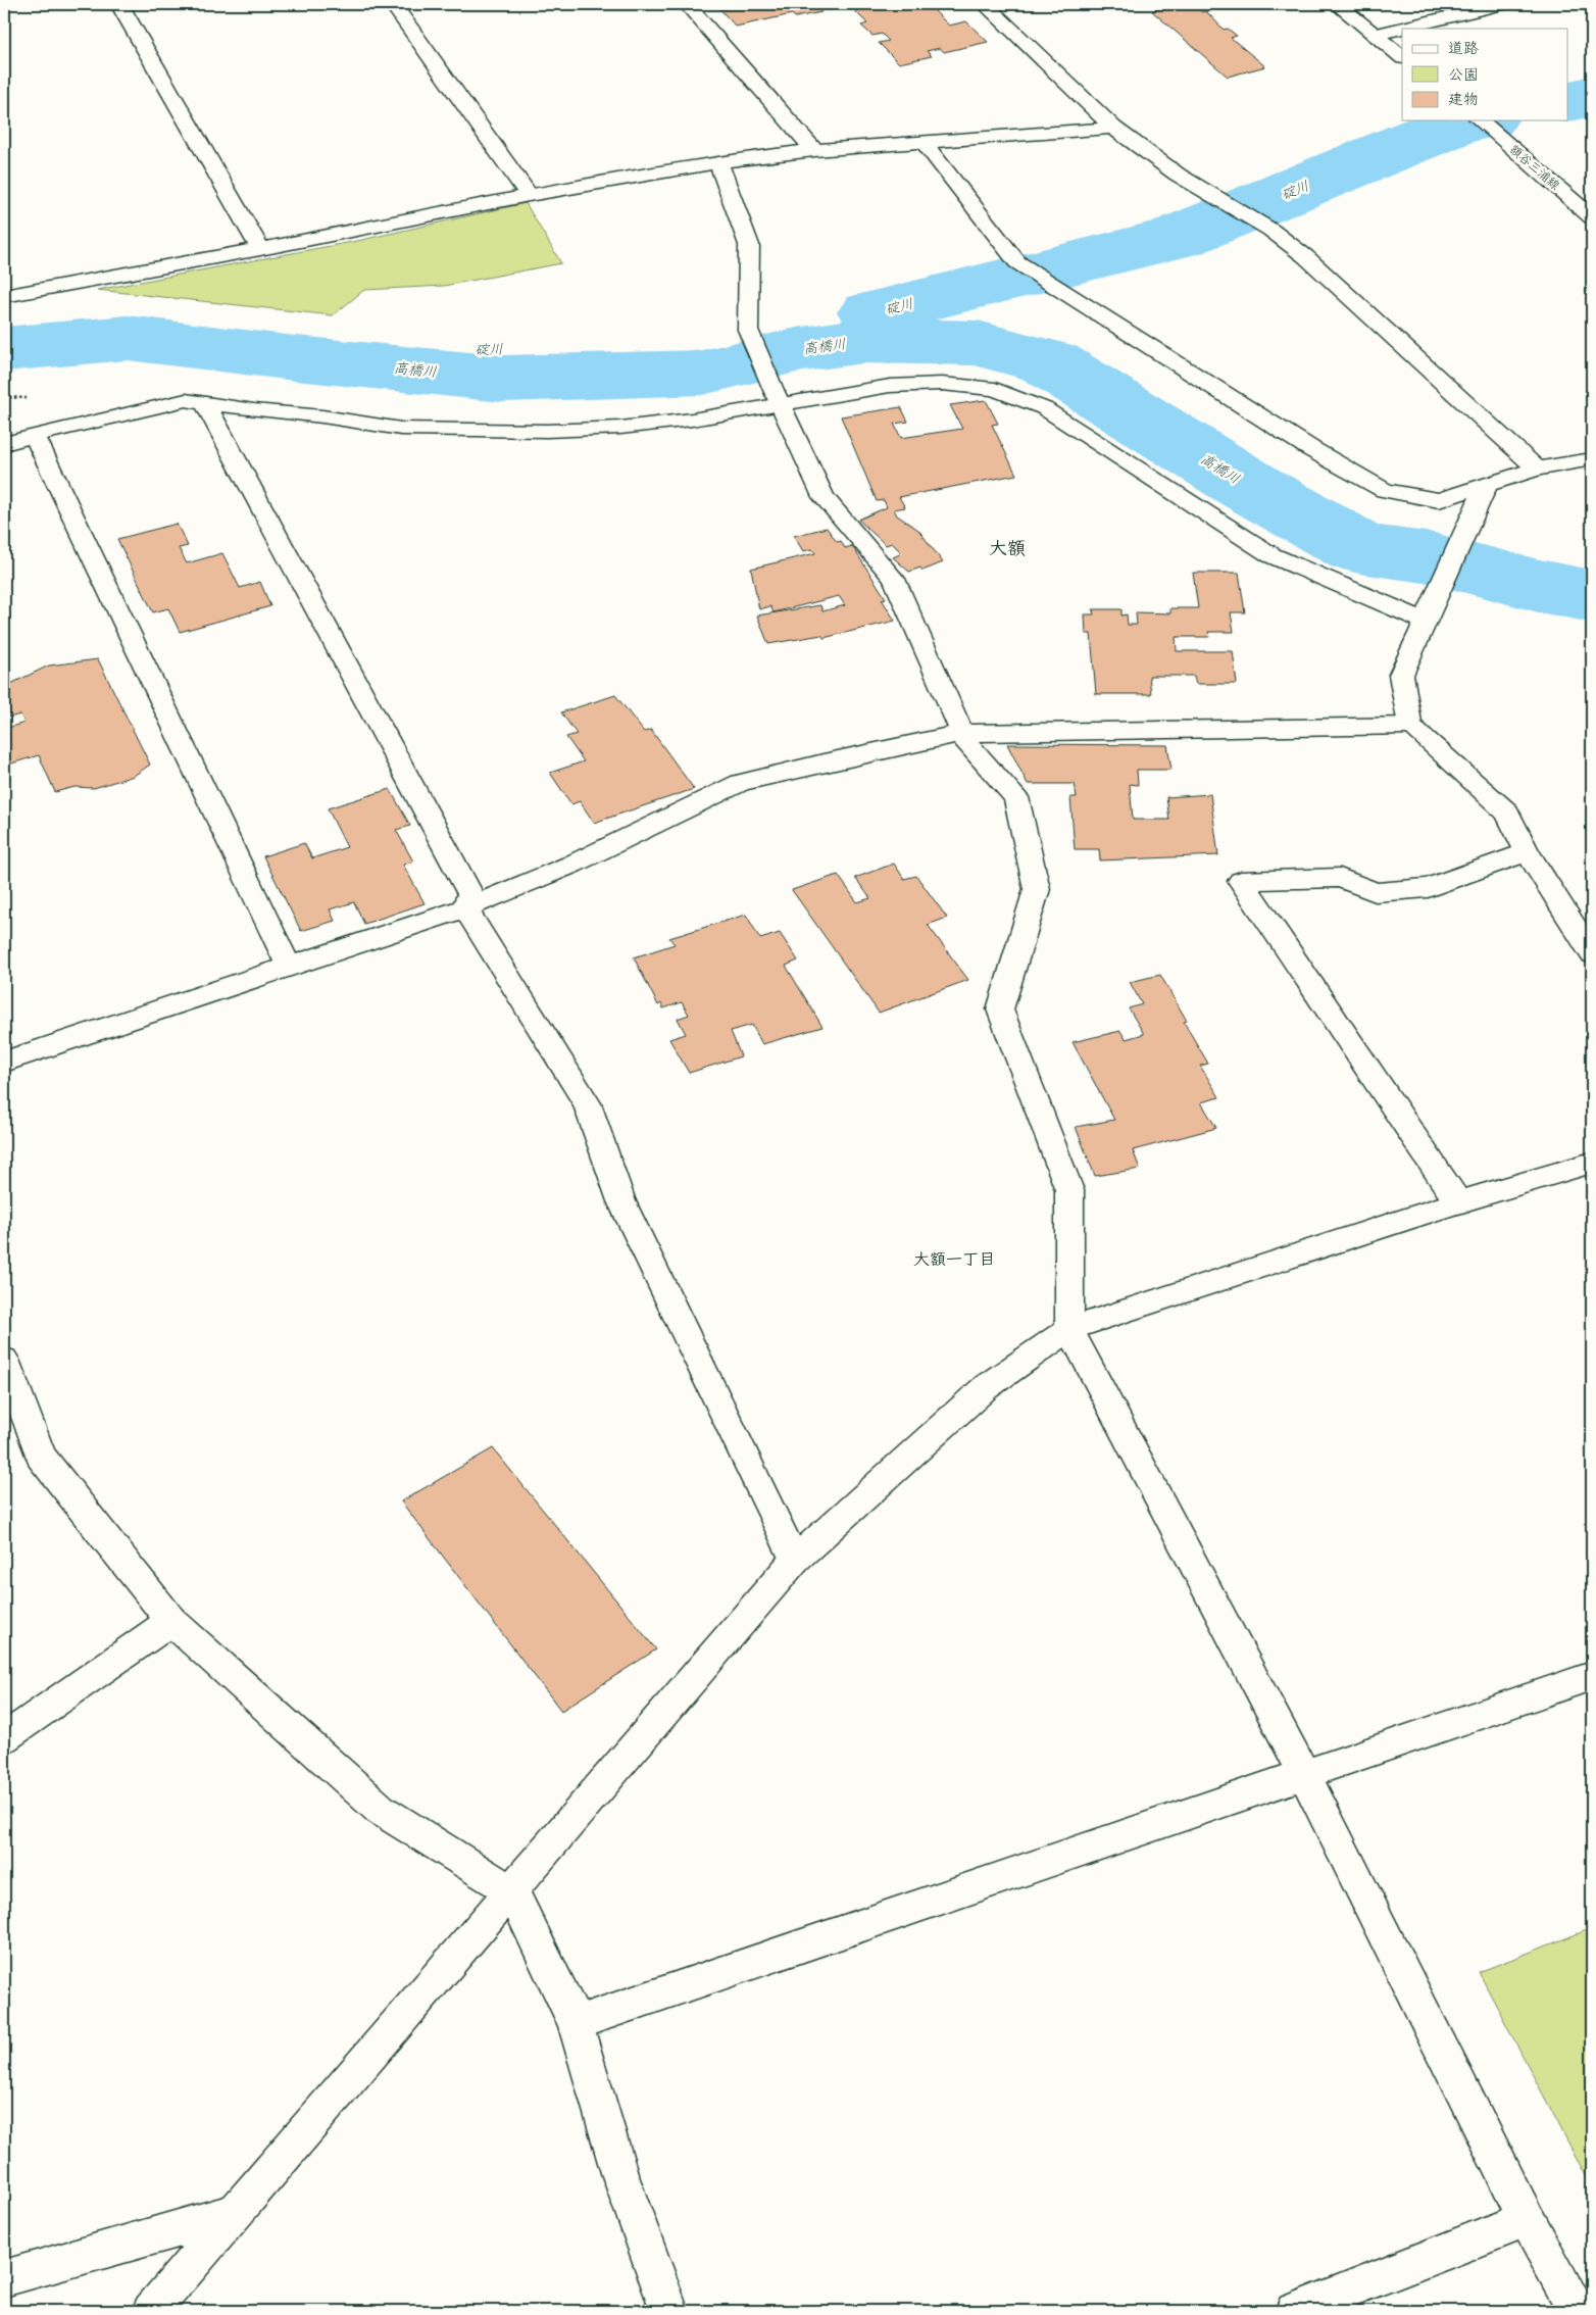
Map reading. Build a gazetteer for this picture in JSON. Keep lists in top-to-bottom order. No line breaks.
{"streets":{"street":["額谷三浦線"]},"districts":["大額","大額一丁目"],"water":["碇川","高橋川"],"legend":["道路","公園","建物"]}
